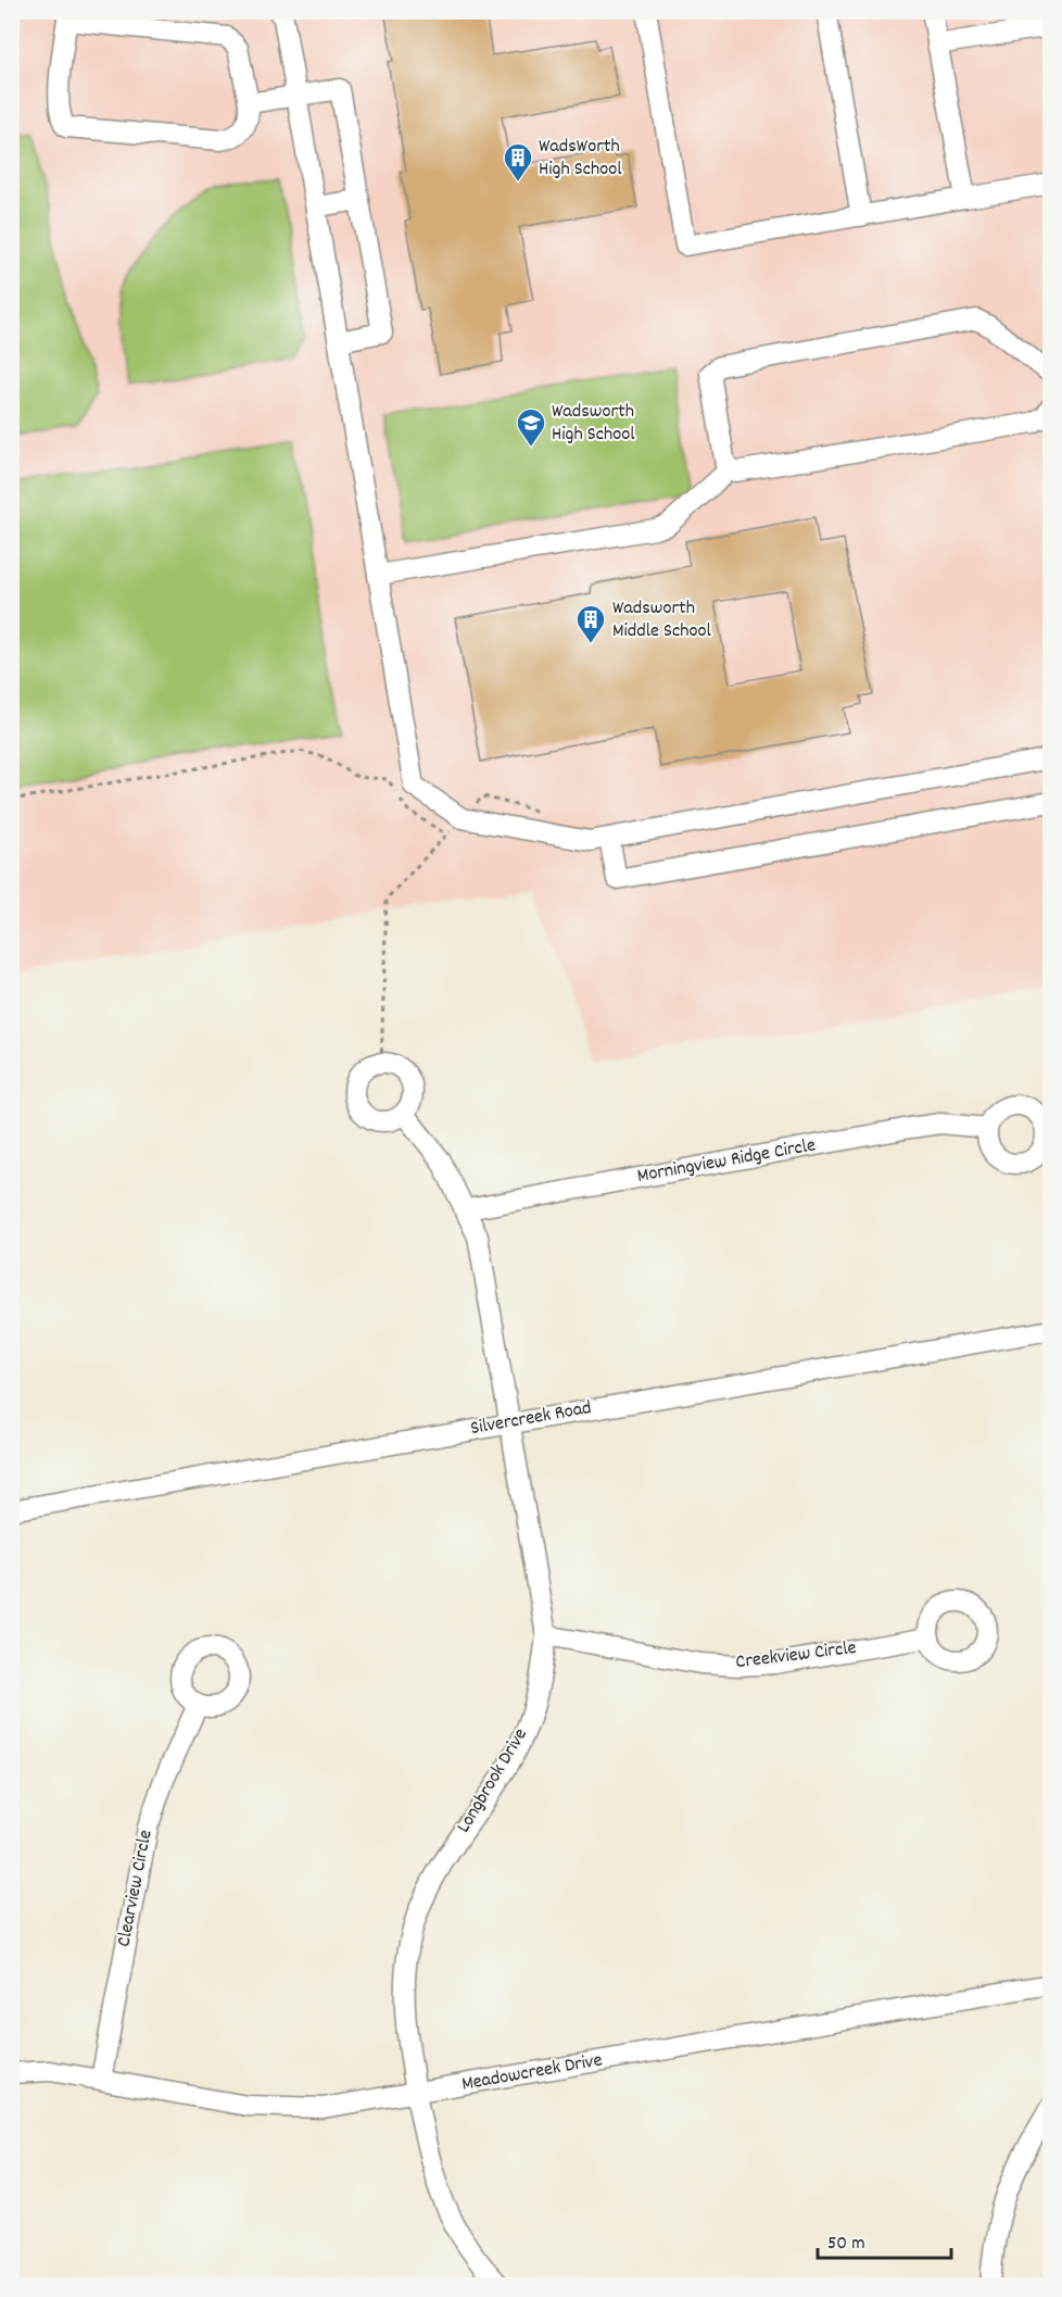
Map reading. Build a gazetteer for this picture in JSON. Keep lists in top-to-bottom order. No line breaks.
{"streets":{"street":["Morningview Ridge Circle","Silvercreek Road","Creekview Circle","Longbrook Drive","Clearview Circle","Meadowcreek Drive"]},"crossings":[["Morningview Ridge Circle","Longbrook Drive"],["Silvercreek Road","Longbrook Drive"],["Creekview Circle","Longbrook Drive"],["Longbrook Drive","Meadowcreek Drive"],["Clearview Circle","Meadowcreek Drive"]],"places":{"building":["WadsWorth High School","Wadsworth Middle School"],"school or university":["Wadsworth High School"]},"scale_bar":"50 m"}
